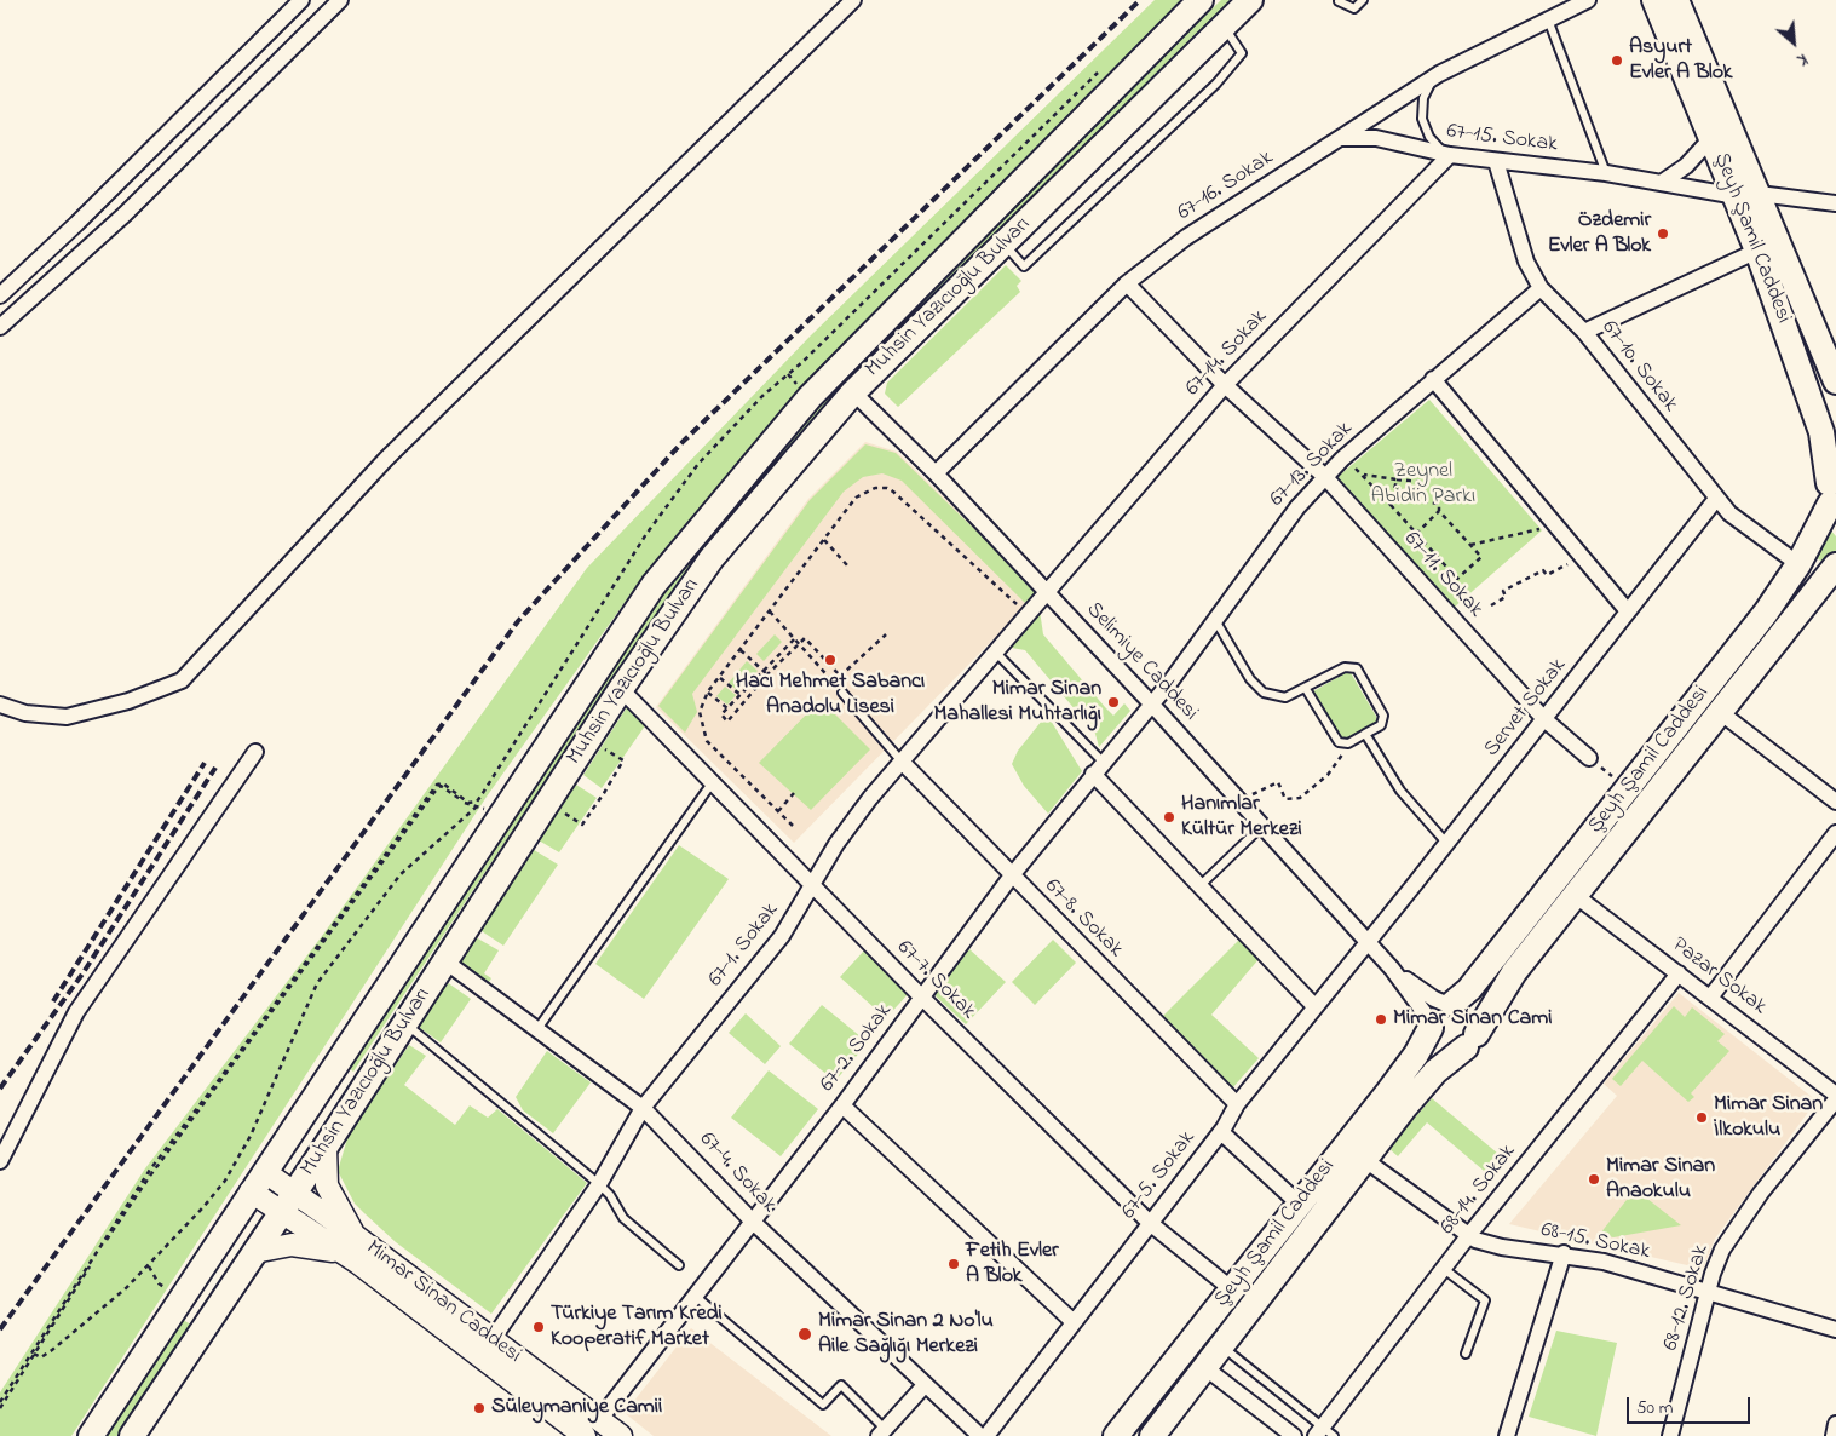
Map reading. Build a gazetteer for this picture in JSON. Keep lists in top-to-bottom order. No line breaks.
{"streets":{"main road":["Şeyh Şamil Caddesi","Muhsin Yazıcıoğlu Bulvarı"],"street":["67-15. Sokak","67-16. Sokak","67-14. Sokak","67-10. Sokak","67-13. Sokak","67-11. Sokak","Selimiye Caddesi","Servet Sokak","67-8. Sokak","67-1. Sokak","Pazar Sokak","67-7. Sokak","67-2. Sokak","67-4. Sokak","67-5. Sokak","68-14. Sokak","68-15. Sokak","68-12. Sokak","Mimar Sinan Caddesi"]},"crossings":[["67-15. Sokak","67-16. Sokak"],["67-15. Sokak","Şeyh Şamil Caddesi"],["67-15. Sokak","67-14. Sokak"],["67-15. Sokak","67-10. Sokak"],["67-16. Sokak","67-11. Sokak"],["67-16. Sokak","Selimiye Caddesi"],["Şeyh Şamil Caddesi","67-10. Sokak"],["Şeyh Şamil Caddesi","Selimiye Caddesi"],["Şeyh Şamil Caddesi","Pazar Sokak"],["Şeyh Şamil Caddesi","67-7. Sokak"],["Şeyh Şamil Caddesi","68-15. Sokak"],["Muhsin Yazıcıoğlu Bulvarı","Selimiye Caddesi"],["Muhsin Yazıcıoğlu Bulvarı","67-7. Sokak"],["Muhsin Yazıcıoğlu Bulvarı","67-4. Sokak"],["Muhsin Yazıcıoğlu Bulvarı","Mimar Sinan Caddesi"],["67-14. Sokak","67-11. Sokak"],["67-14. Sokak","Selimiye Caddesi"],["67-14. Sokak","67-1. Sokak"],["67-10. Sokak","67-13. Sokak"],["67-10. Sokak","Servet Sokak"],["67-13. Sokak","67-11. Sokak"],["67-13. Sokak","Selimiye Caddesi"],["67-13. Sokak","67-2. Sokak"],["67-11. Sokak","Servet Sokak"],["Selimiye Caddesi","Servet Sokak"],["Selimiye Caddesi","67-1. Sokak"],["Selimiye Caddesi","67-2. Sokak"],["Selimiye Caddesi","67-5. Sokak"],["Servet Sokak","67-5. Sokak"],["67-8. Sokak","67-1. Sokak"],["67-8. Sokak","67-2. Sokak"],["67-8. Sokak","67-5. Sokak"],["67-1. Sokak","67-7. Sokak"],["67-1. Sokak","67-4. Sokak"],["67-1. Sokak","Mimar Sinan Caddesi"],["Pazar Sokak","68-14. Sokak"],["67-7. Sokak","67-2. Sokak"],["67-7. Sokak","67-5. Sokak"],["67-2. Sokak","67-4. Sokak"],["67-2. Sokak","Mimar Sinan Caddesi"],["68-14. Sokak","68-15. Sokak"],["68-15. Sokak","68-12. Sokak"]],"parks":["Zeynel Abidin Parkı"],"places":["Asyurt Evler A Blok","Özdemir Evler A Blok","Hacı Mehmet Sabancı Anadolu Lisesi","Mimar Sinan Mahallesi Muhtarlığı","Hanımlar Kültür Merkezi","Mimar Sinan Cami","Mimar Sinan İlkokulu","Mimar Sinan Anaokulu","Fetih Evler A Blok","Türkiye Tarım Kredi Kooperatif Market","Mimar Sinan 2 No'lu Aile Sağlığı Merkezi","Süleymaniye Camii"],"scale_bar":"50 m","north":"bottom right"}
